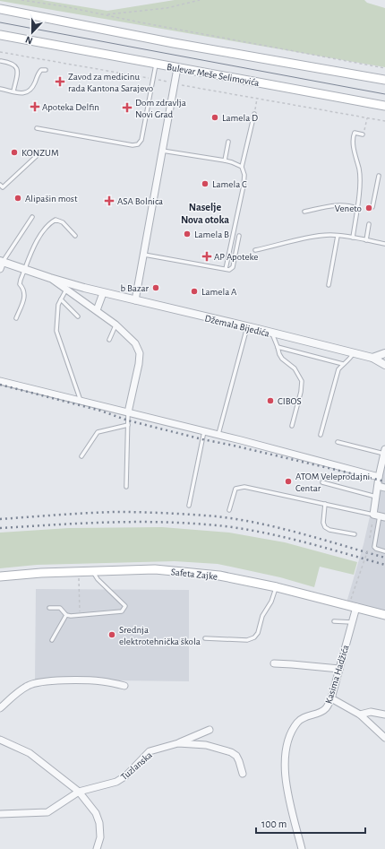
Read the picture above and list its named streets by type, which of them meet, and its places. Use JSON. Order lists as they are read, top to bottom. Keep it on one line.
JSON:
{"streets":{"main road":["Bulevar Meše Selimovića","Safeta Zajke"],"street":["Džemala Bijedića","Kasima Hadžića","Tuzlanska"]},"crossings":[["Safeta Zajke","Kasima Hadžića"]],"districts":["Naselje Nova otoka"],"places":{"health":["Zavod za medicinu rada Kantona Sarajevo","Apoteka Delfin","Dom zdravlja Novi Grad","ASA Bolnica","AP Apoteke"],"other":["Lamela D","KONZUM","Lamela C","Alipašin most","Veneto","Lamela B","b Bazar","Lamela A","CIBOS","ATOM Veleprodajni Centar","Srednja elektrotehnička škola"]},"scale_bar":"100 m","north":"bottom"}
